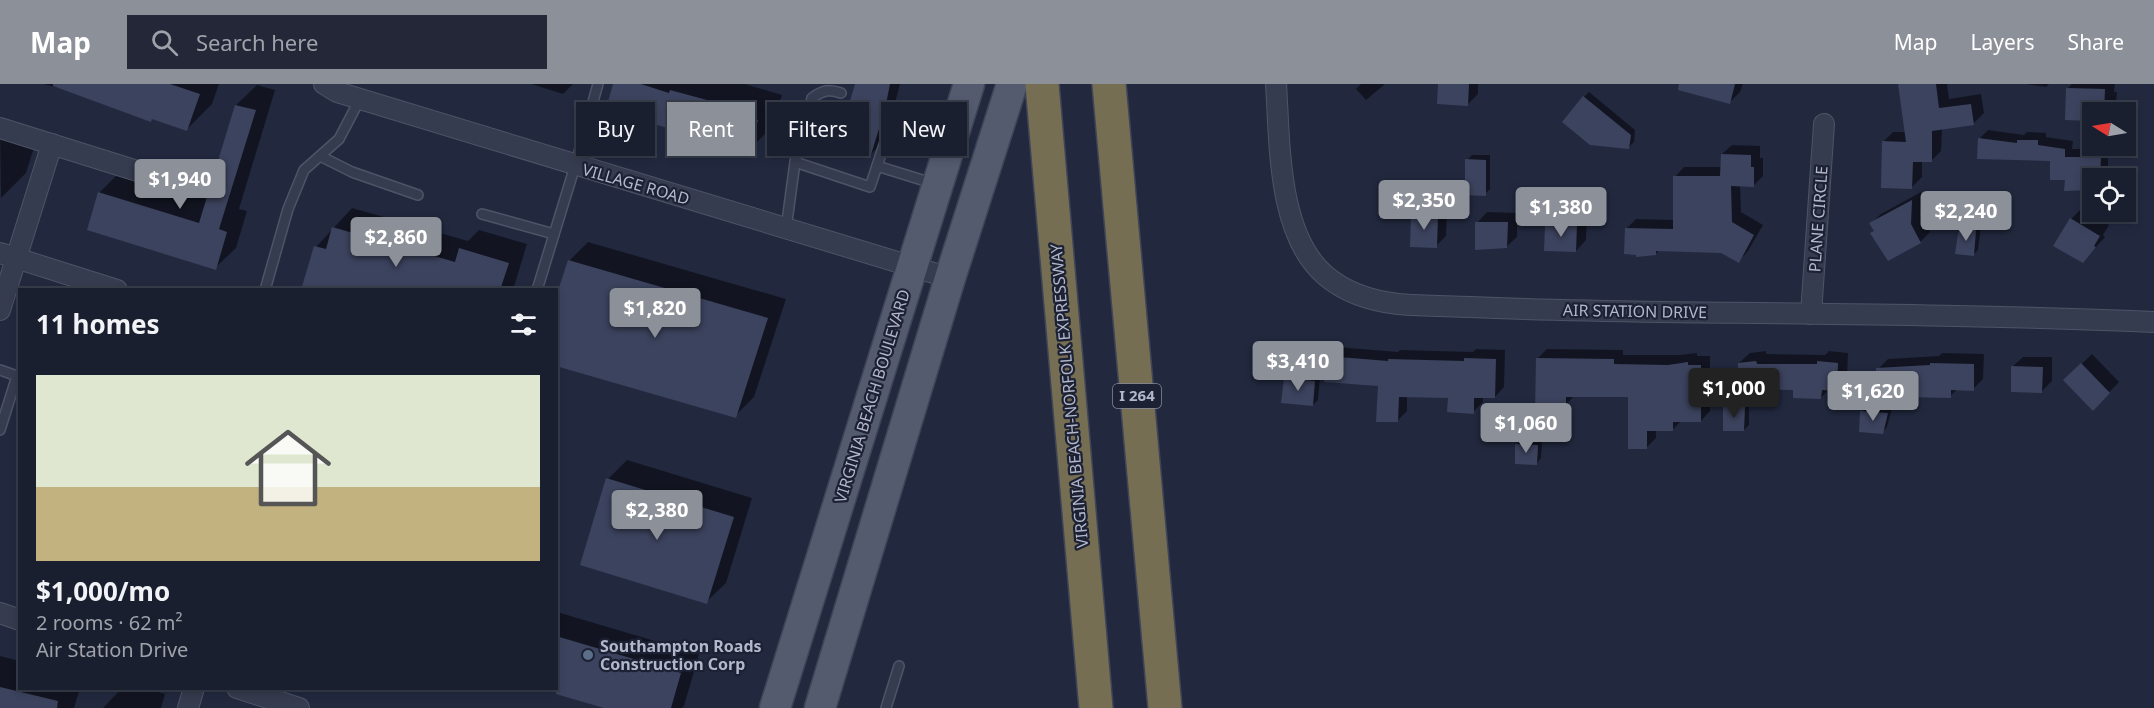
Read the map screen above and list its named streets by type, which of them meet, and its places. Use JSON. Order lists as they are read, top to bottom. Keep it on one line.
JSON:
{"streets":{"highway":["VIRGINIA BEACH-NORFOLK EXPRESSWAY","I 264"],"main road":["VIRGINIA BEACH BOULEVARD"],"street":["VILLAGE ROAD","PLANE CIRCLE","AIR STATION DRIVE"]},"crossings":[["VILLAGE ROAD","VIRGINIA BEACH BOULEVARD"],["PLANE CIRCLE","AIR STATION DRIVE"]],"places":["Southampton Roads Construction Corp"],"north":"left","page":{"header":"Map","search":"Search here","nav":["Map","Layers","Share"],"chip":["Buy","Rent","Filters","New"],"price":["$1,940","$2,350","$1,380","$2,240","$2,860","$1,820","$3,410","$1,000","$1,620","$1,060","$2,380"],"heading":"11 homes","list":[{"name":"$1,000/mo","note":"2 rooms · 62 m² · Air Station Drive"}]}}
